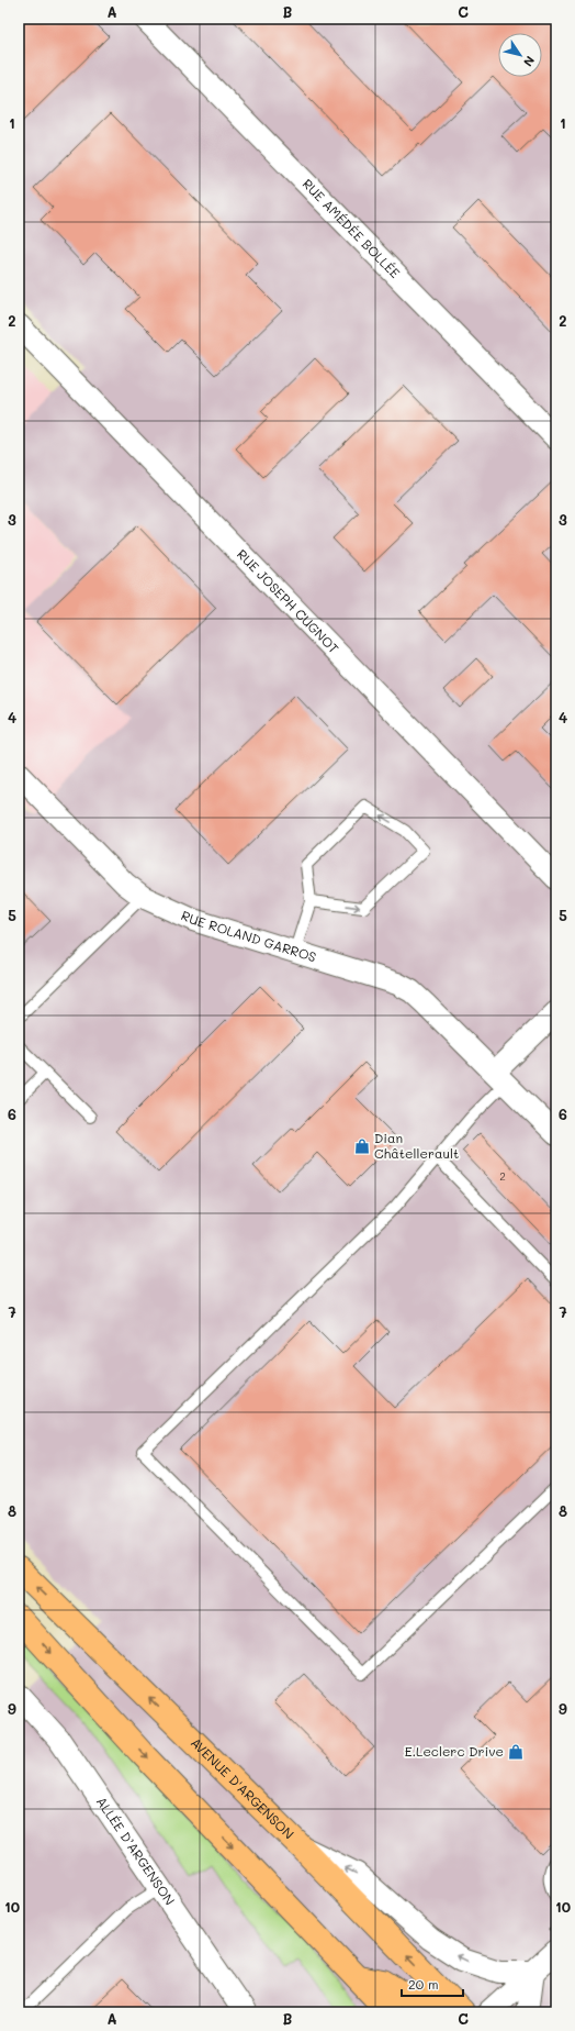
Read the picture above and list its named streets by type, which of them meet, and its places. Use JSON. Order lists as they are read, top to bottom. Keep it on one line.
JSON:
{"streets":{"main road":["AVENUE D'ARGENSON"],"street":["RUE AMÉDÉE BOLLÉE","RUE JOSEPH CUGNOT","RUE ROLAND GARROS","ALLÉE D’ARGENSON"]},"places":{"shop":["Dian Châtellerault","E.Leclerc Drive"]},"house_numbers":["2"],"scale_bar":"20 m","north":"bottom right","grid":{"columns":["A","B","C"],"rows":["1","2","3","4","5","6","7","8","9","10"]}}
